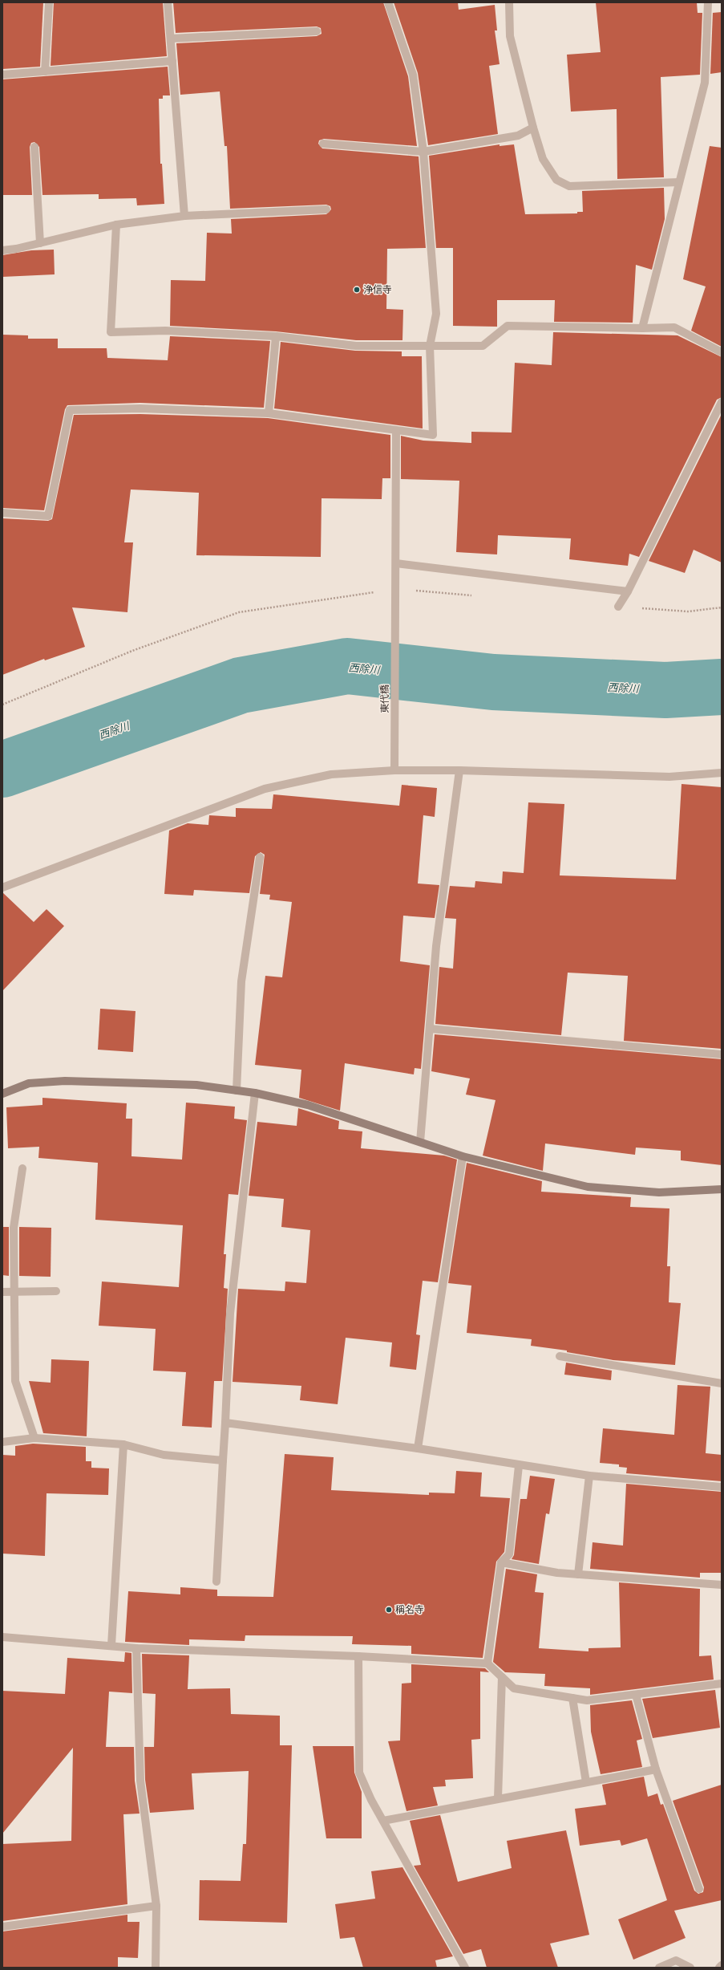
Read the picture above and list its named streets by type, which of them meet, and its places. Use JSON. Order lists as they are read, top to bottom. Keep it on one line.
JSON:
{"streets":{"street":["東代橋"]},"water":["西除川"],"places":["浄信寺","稱名寺"]}
